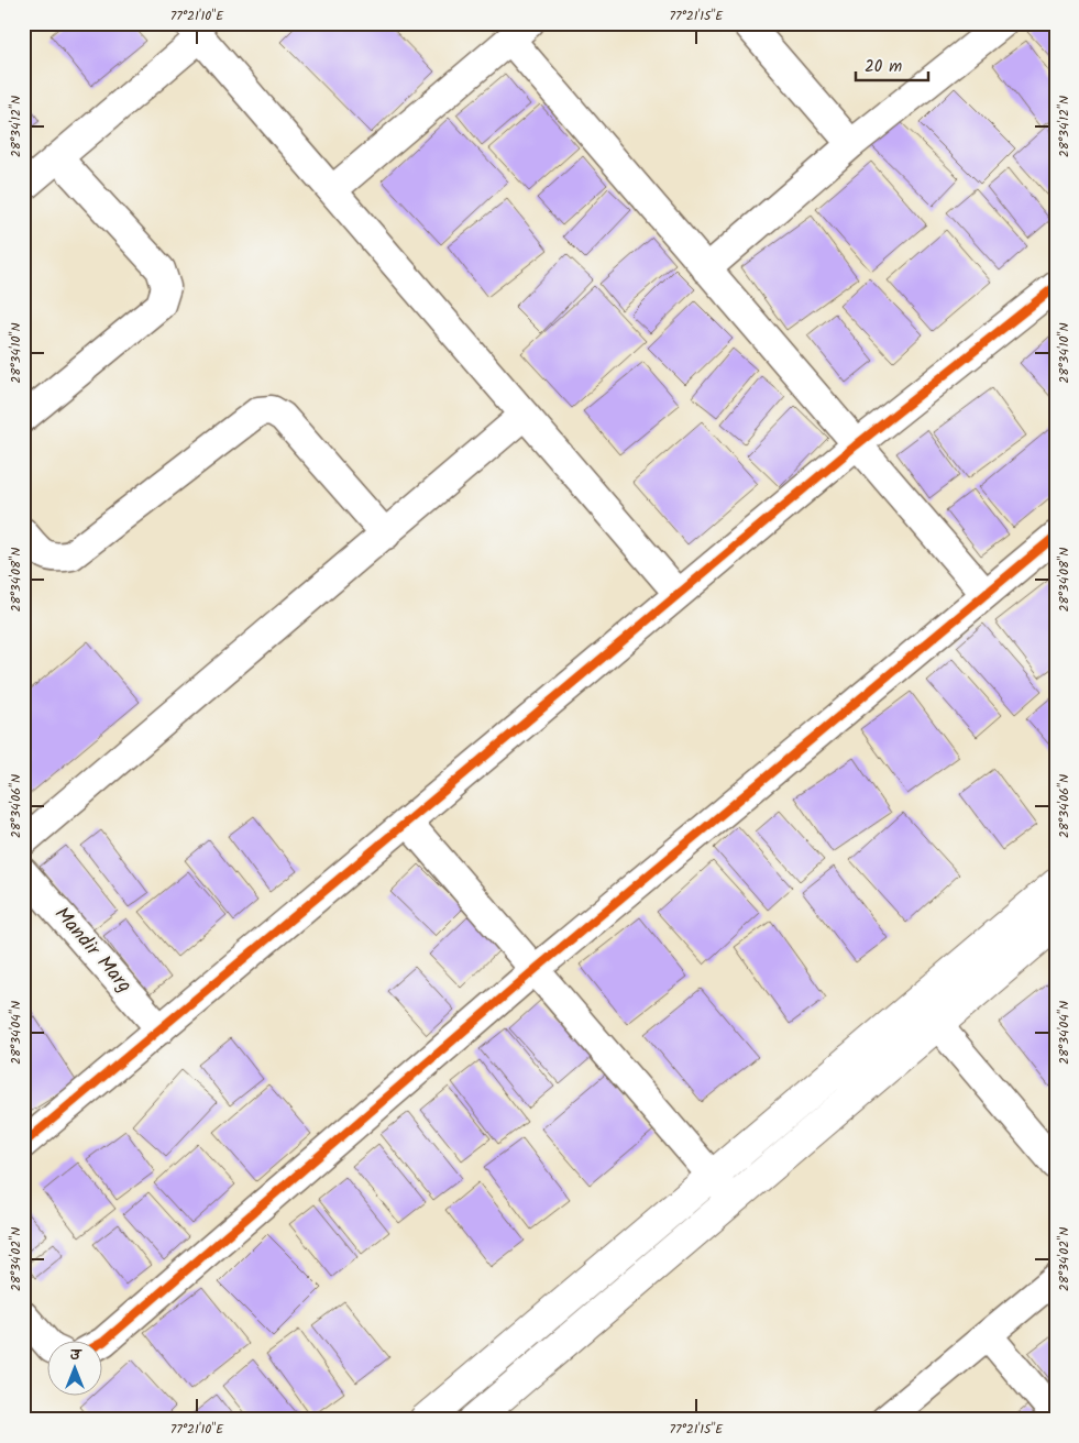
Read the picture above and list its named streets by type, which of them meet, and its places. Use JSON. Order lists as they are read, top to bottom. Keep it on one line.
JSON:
{"streets":{"street":["Mandir Marg"]},"scale_bar":"20 m","north":"top","coordinates":["77°21'10\"E","77°21'15\"E","28°34'12\"N","28°34'10\"N","28°34'08\"N","28°34'06\"N","28°34'04\"N","28°34'02\"N"]}
